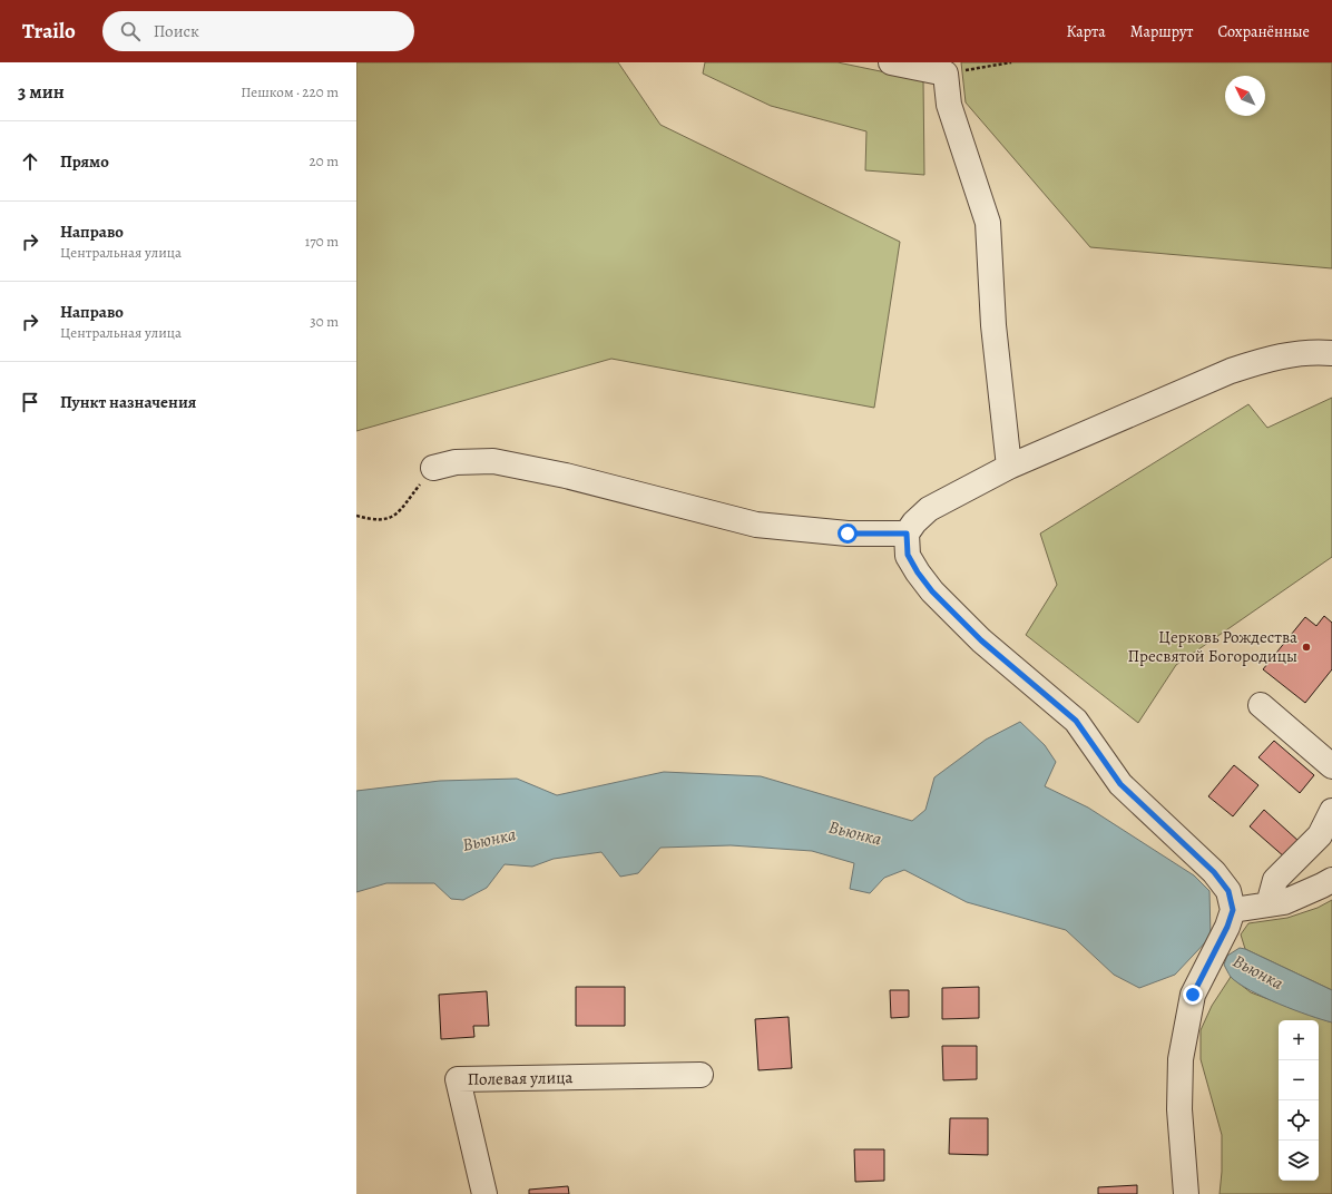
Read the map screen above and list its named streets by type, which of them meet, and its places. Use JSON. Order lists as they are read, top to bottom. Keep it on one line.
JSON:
{"streets":{"street":["Полевая улица"]},"water":["Вьюнка"],"places":["Церковь Рождества Пресвятой Богородицы"],"north":"top left","page":{"header":"Trailo","search":"Поиск","nav":["Карта","Маршрут","Сохранённые"],"heading":["3 мин","Пешком · 220 m"],"list":[["Прямо","20 m"],["Направо","Центральная улица","170 m"],["Направо","Центральная улица","30 m"],"Пункт назначения"],"map_buttons":["+","−"]}}
